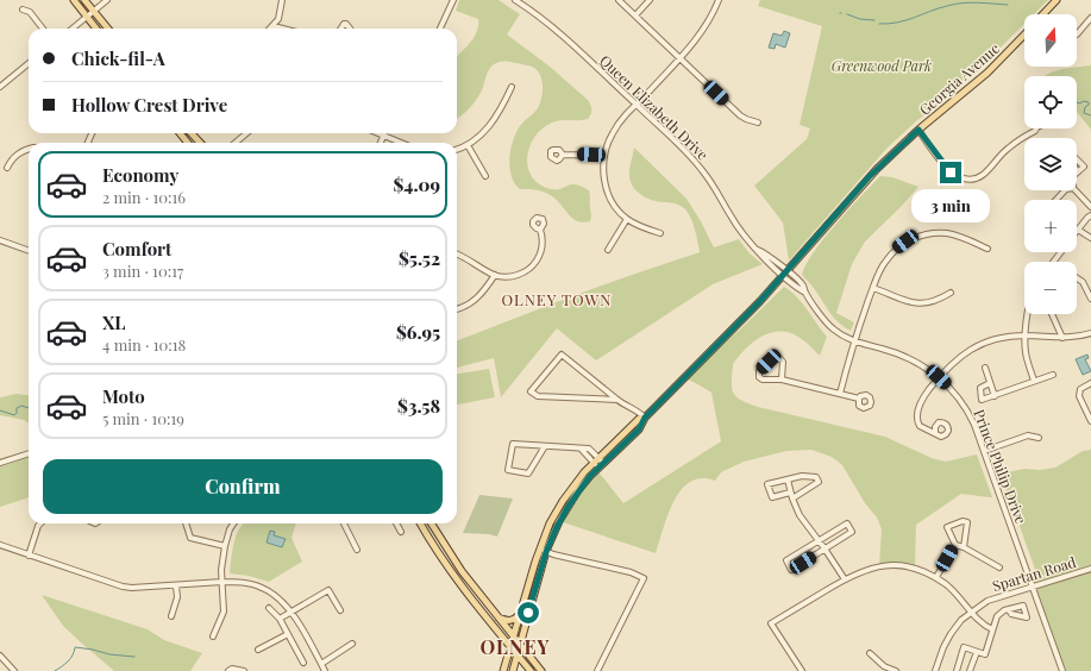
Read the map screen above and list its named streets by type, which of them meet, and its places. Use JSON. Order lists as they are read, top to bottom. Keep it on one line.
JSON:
{"streets":{"main road":["Georgia Avenue"],"street":["Queen Elizabeth Drive","Prince Philip Drive","Spartan Road"]},"crossings":[["Georgia Avenue","Queen Elizabeth Drive"],["Georgia Avenue","Prince Philip Drive"],["Queen Elizabeth Drive","Prince Philip Drive"],["Prince Philip Drive","Spartan Road"]],"districts":["OLNEY TOWN","OLNEY"],"parks":["Greenwood Park"],"north":"top","page":{"map_buttons":["+","−"],"banner":["Chick-fil-A","Hollow Crest Drive"],"list":[{"name":"Economy","note":"2 min · 10:16","value":"$4.09"},{"name":"Comfort","note":"3 min · 10:17","value":"$5.52"},{"name":"XL","note":"4 min · 10:18","value":"$6.95"},{"name":"Moto","note":"5 min · 10:19","value":"$3.58"}],"bubble":"3 min","buttons":"Confirm"}}
